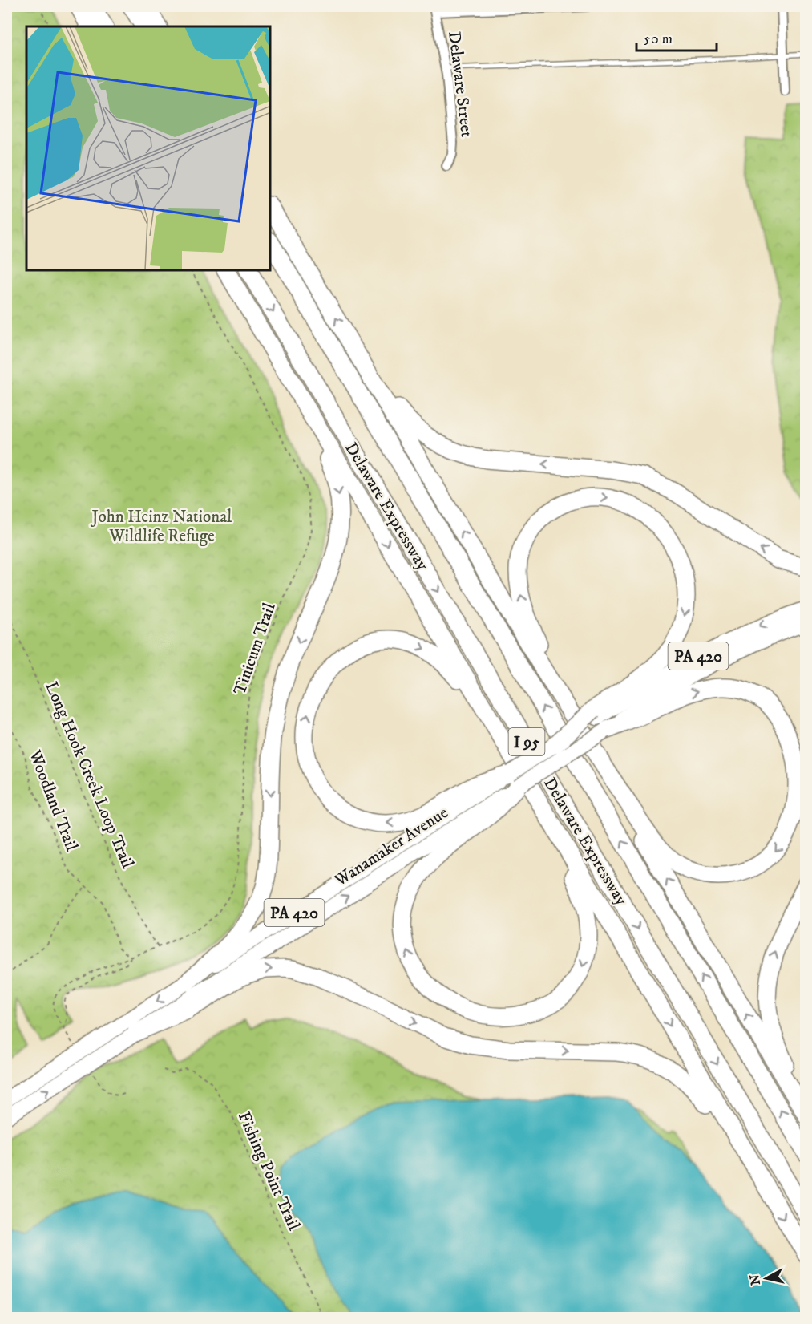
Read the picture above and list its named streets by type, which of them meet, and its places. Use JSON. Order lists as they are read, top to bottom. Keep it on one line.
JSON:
{"streets":{"highway":["Delaware Expressway","I 95"],"main road":["PA 420","Wanamaker Avenue"],"street":["Delaware Street"],"path":["Tinicum Trail","Long Hook Creek Loop Trail","Woodland Trail","Fishing Point Trail"]},"crossings":[["Tinicum Trail","Long Hook Creek Loop Trail"],["Tinicum Trail","Woodland Trail"]],"parks":["John Heinz National Wildlife Refuge"],"scale_bar":"50 m","north":"left"}
